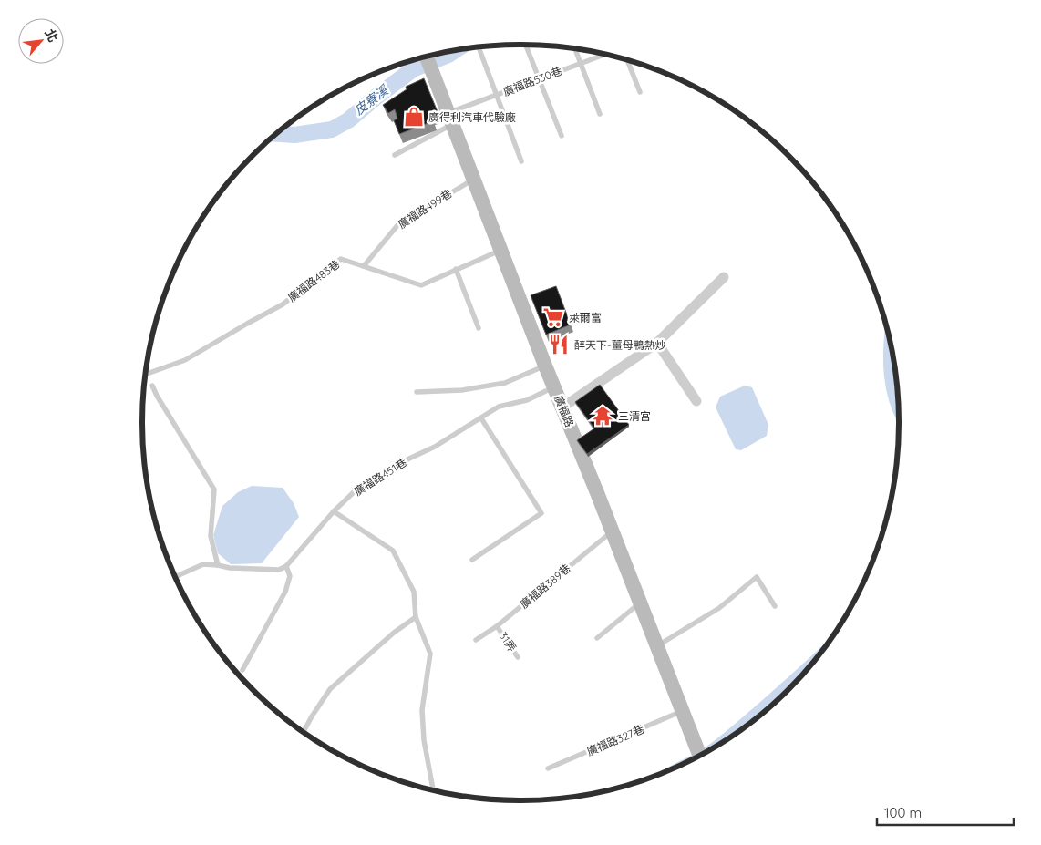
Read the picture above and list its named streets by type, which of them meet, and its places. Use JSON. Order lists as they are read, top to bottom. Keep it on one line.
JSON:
{"streets":{"street":["廣福路"],"lane":["廣福路530巷","廣福路499巷","廣福路483巷","廣福路451巷","廣福路389巷","31弄","廣福路327巷"]},"crossings":[["廣福路530巷","廣福路"],["廣福路499巷","廣福路483巷"],["廣福路499巷","廣福路"],["廣福路483巷","廣福路"],["廣福路","廣福路451巷"],["廣福路","廣福路389巷"],["廣福路","廣福路327巷"],["廣福路389巷","31弄"]],"water":["皮寮溪"],"places":{"shop":["廣得利汽車代驗廠"],"supermarket":["萊爾富"],"restaurant":["醉天下-薑母鴨熱炒"],"temple":["三清宮"]},"scale_bar":"100 m","north":"top right"}
